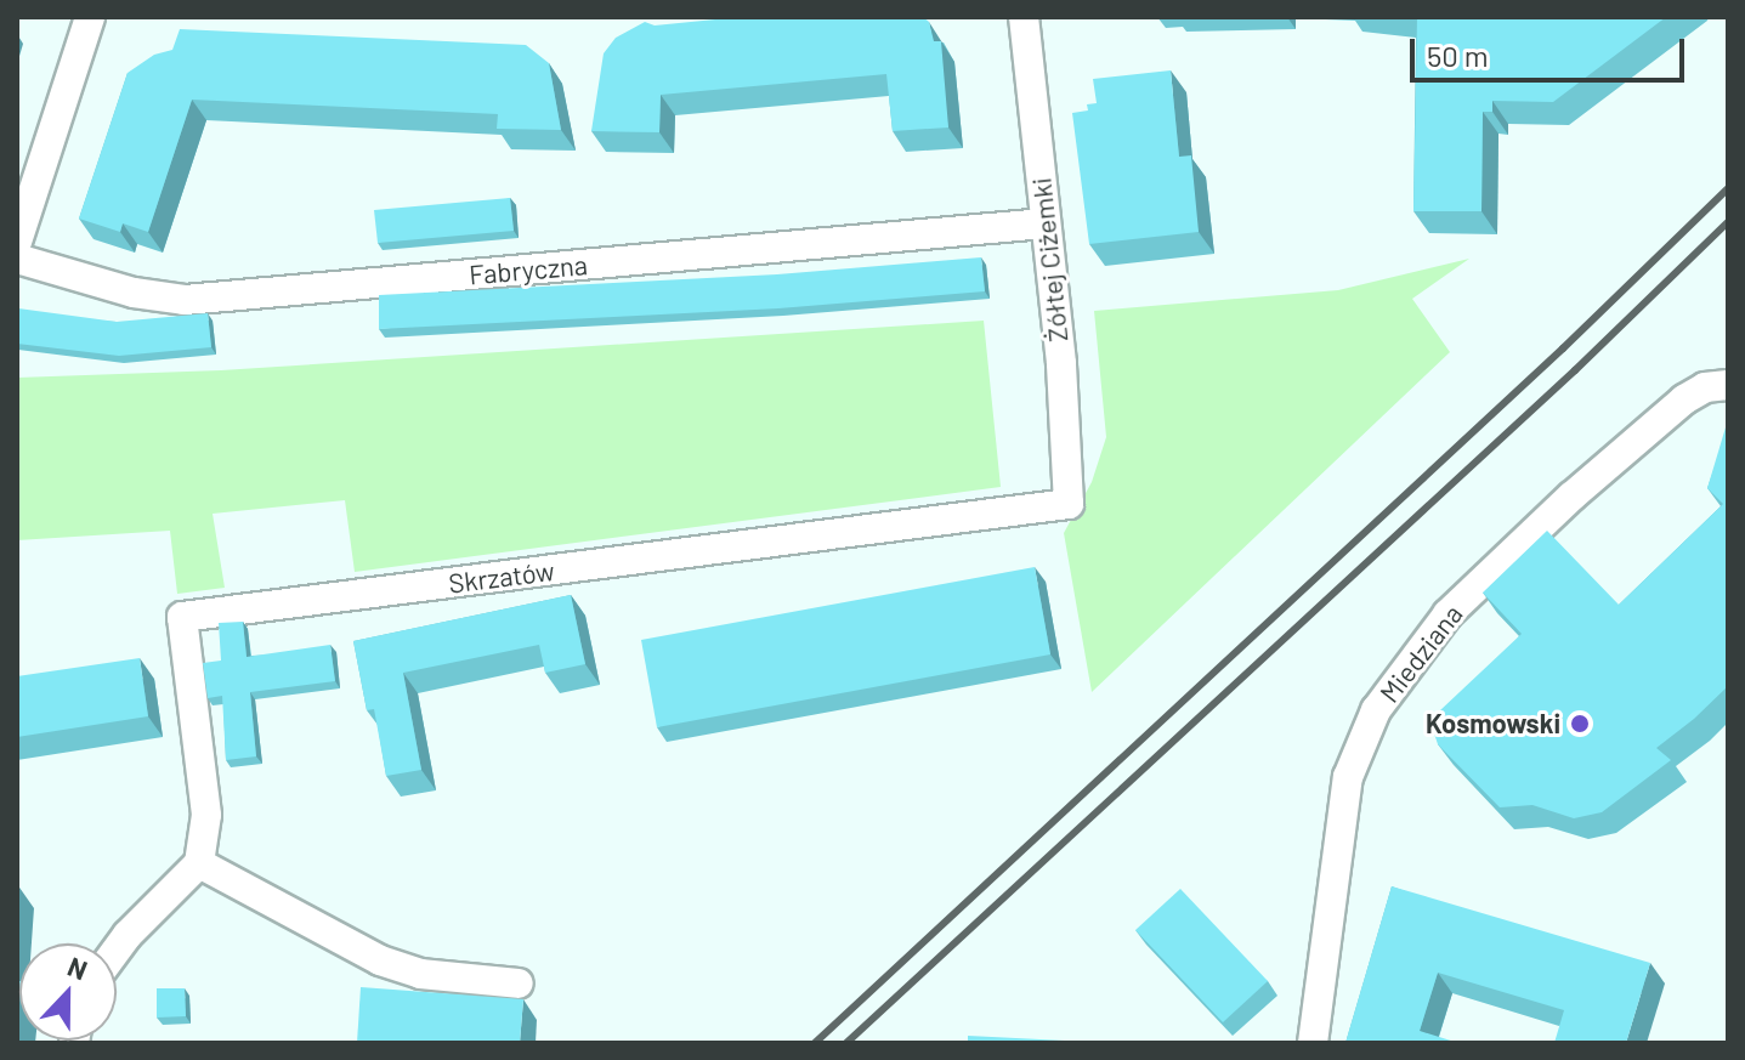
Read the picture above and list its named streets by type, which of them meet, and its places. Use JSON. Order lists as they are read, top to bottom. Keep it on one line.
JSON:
{"streets":{"street":["Żółtej Ciżemki","Fabryczna","Skrzatów","Miedziana"]},"crossings":[["Żółtej Ciżemki","Fabryczna"],["Żółtej Ciżemki","Skrzatów"]],"places":["Kosmowski"],"scale_bar":"50 m","north":"top"}
